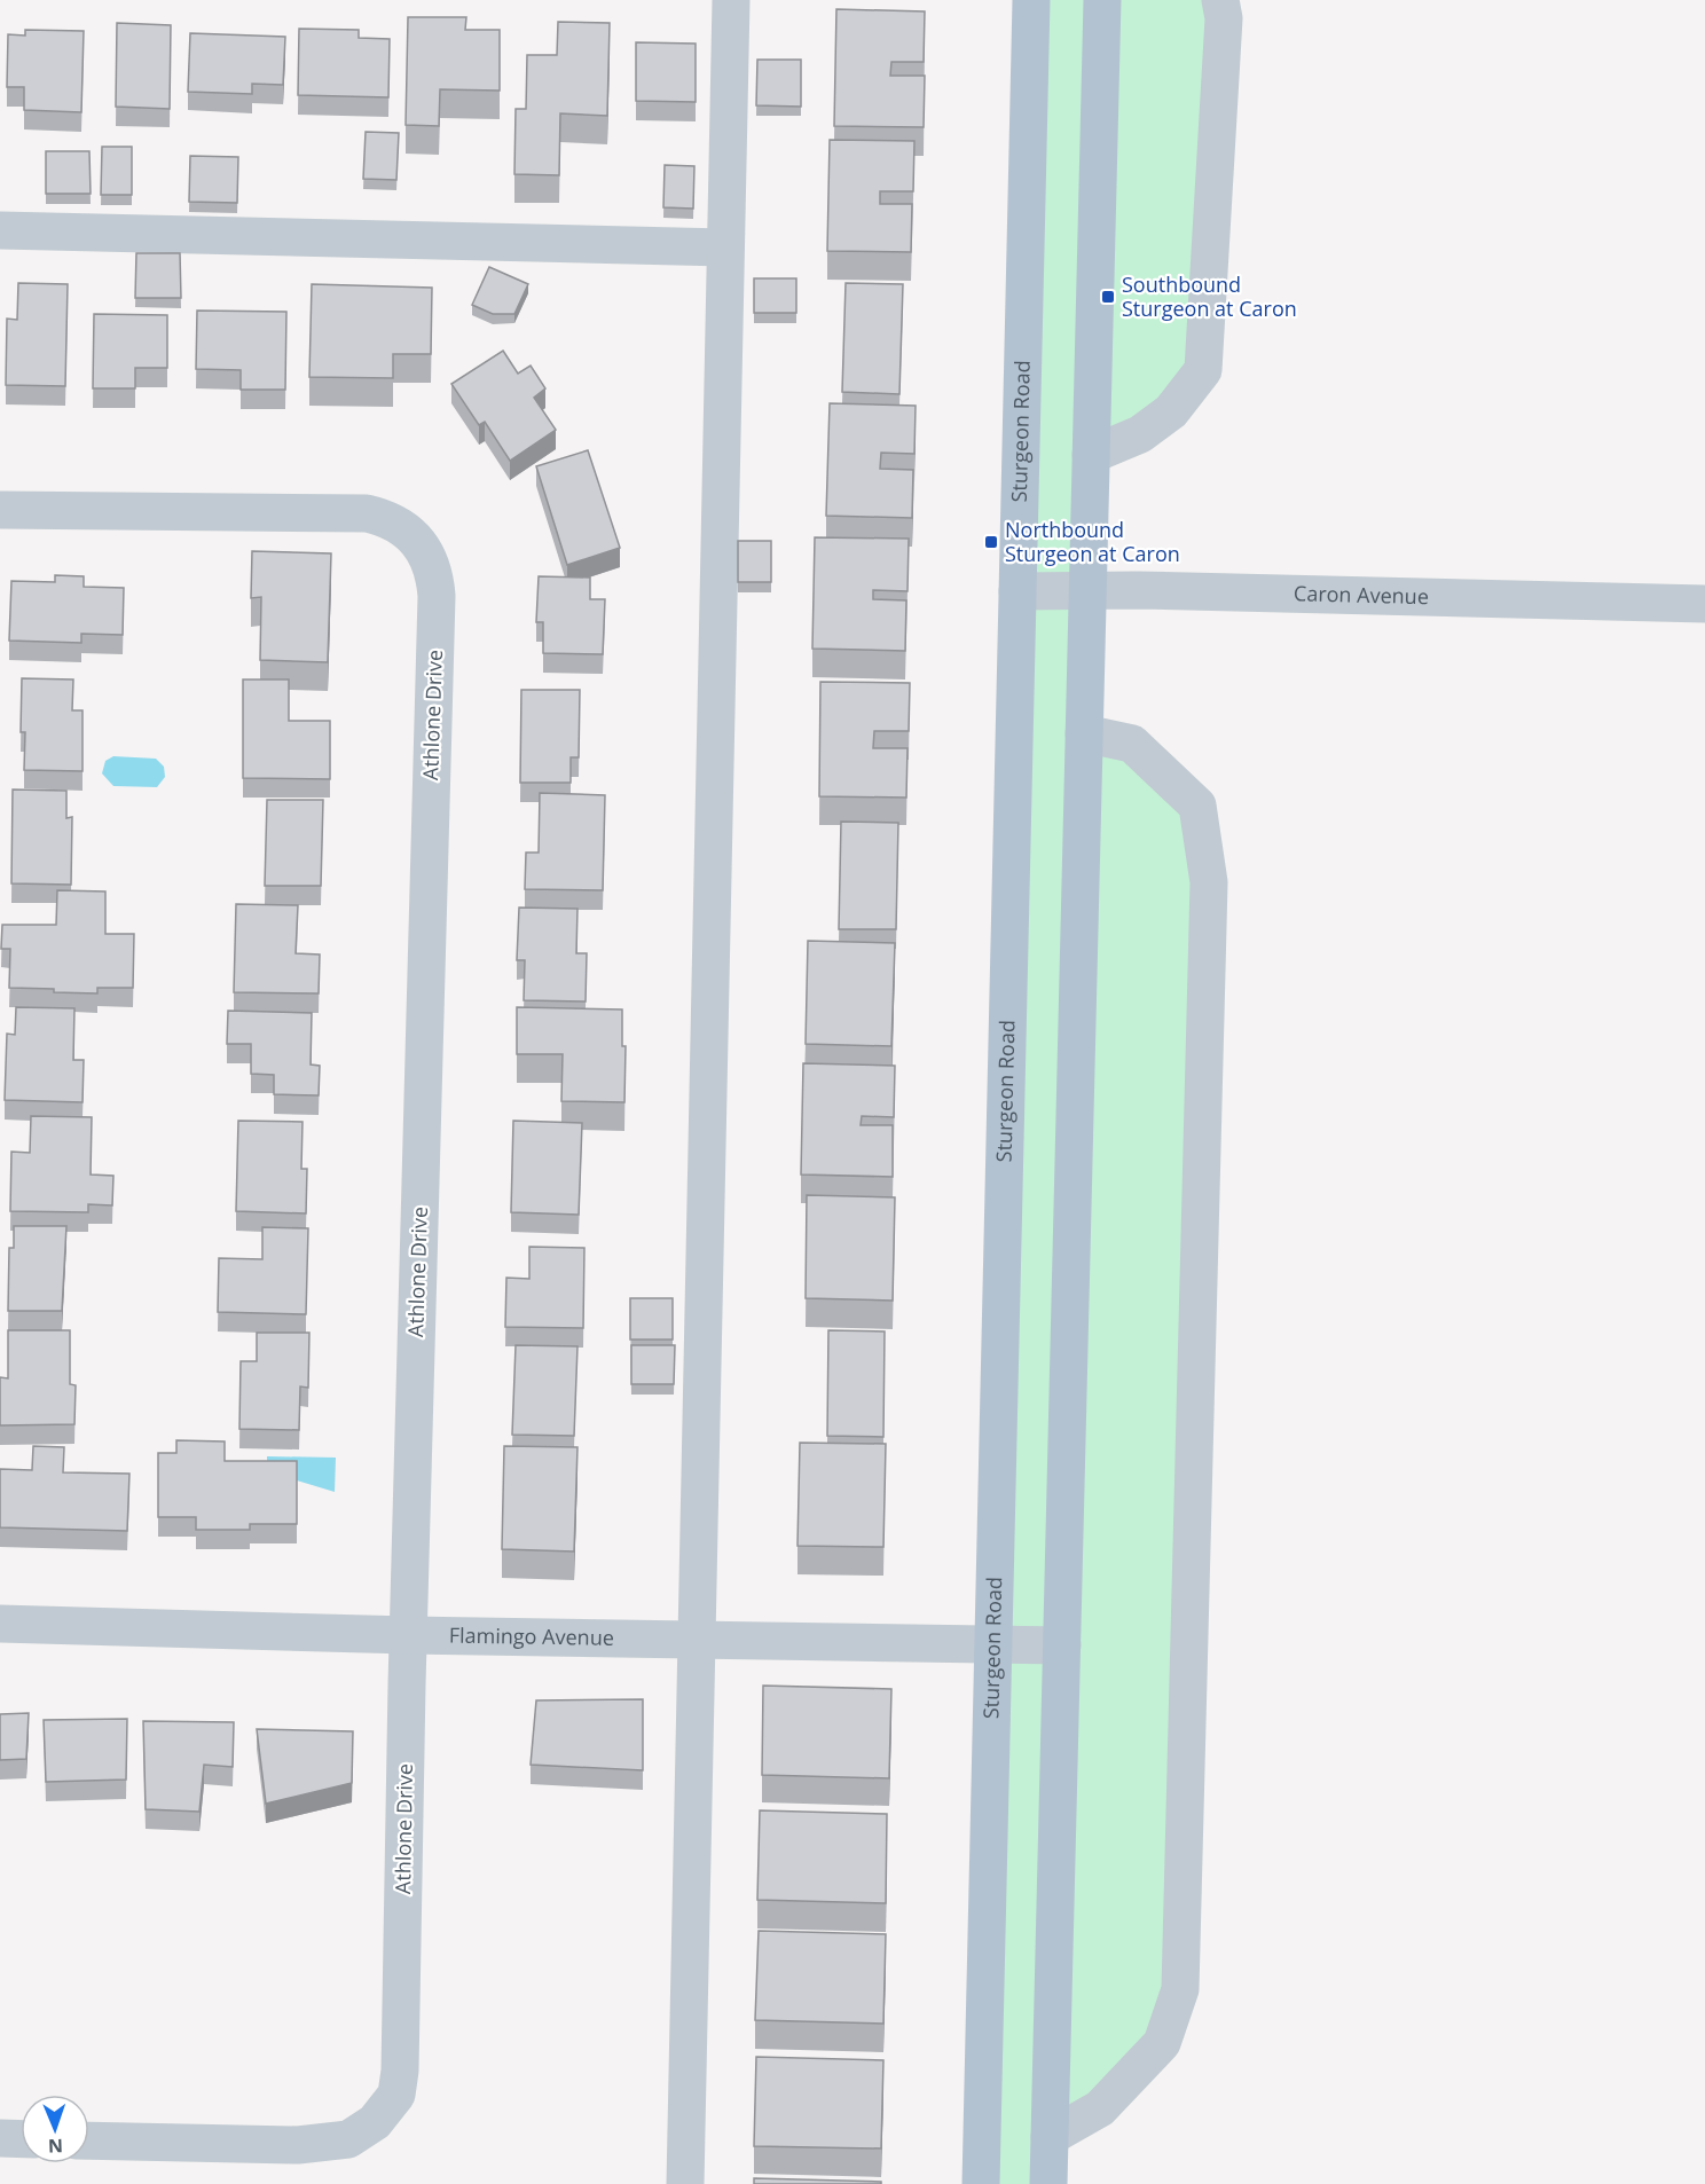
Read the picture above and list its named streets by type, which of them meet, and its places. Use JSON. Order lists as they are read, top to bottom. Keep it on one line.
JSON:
{"streets":{"main road":["Sturgeon Road"],"street":["Caron Avenue","Athlone Drive","Flamingo Avenue"]},"crossings":[["Sturgeon Road","Caron Avenue"],["Sturgeon Road","Flamingo Avenue"],["Athlone Drive","Flamingo Avenue"]],"places":{"transit":["Southbound Sturgeon at Caron","Northbound Sturgeon at Caron"]},"north":"bottom"}
